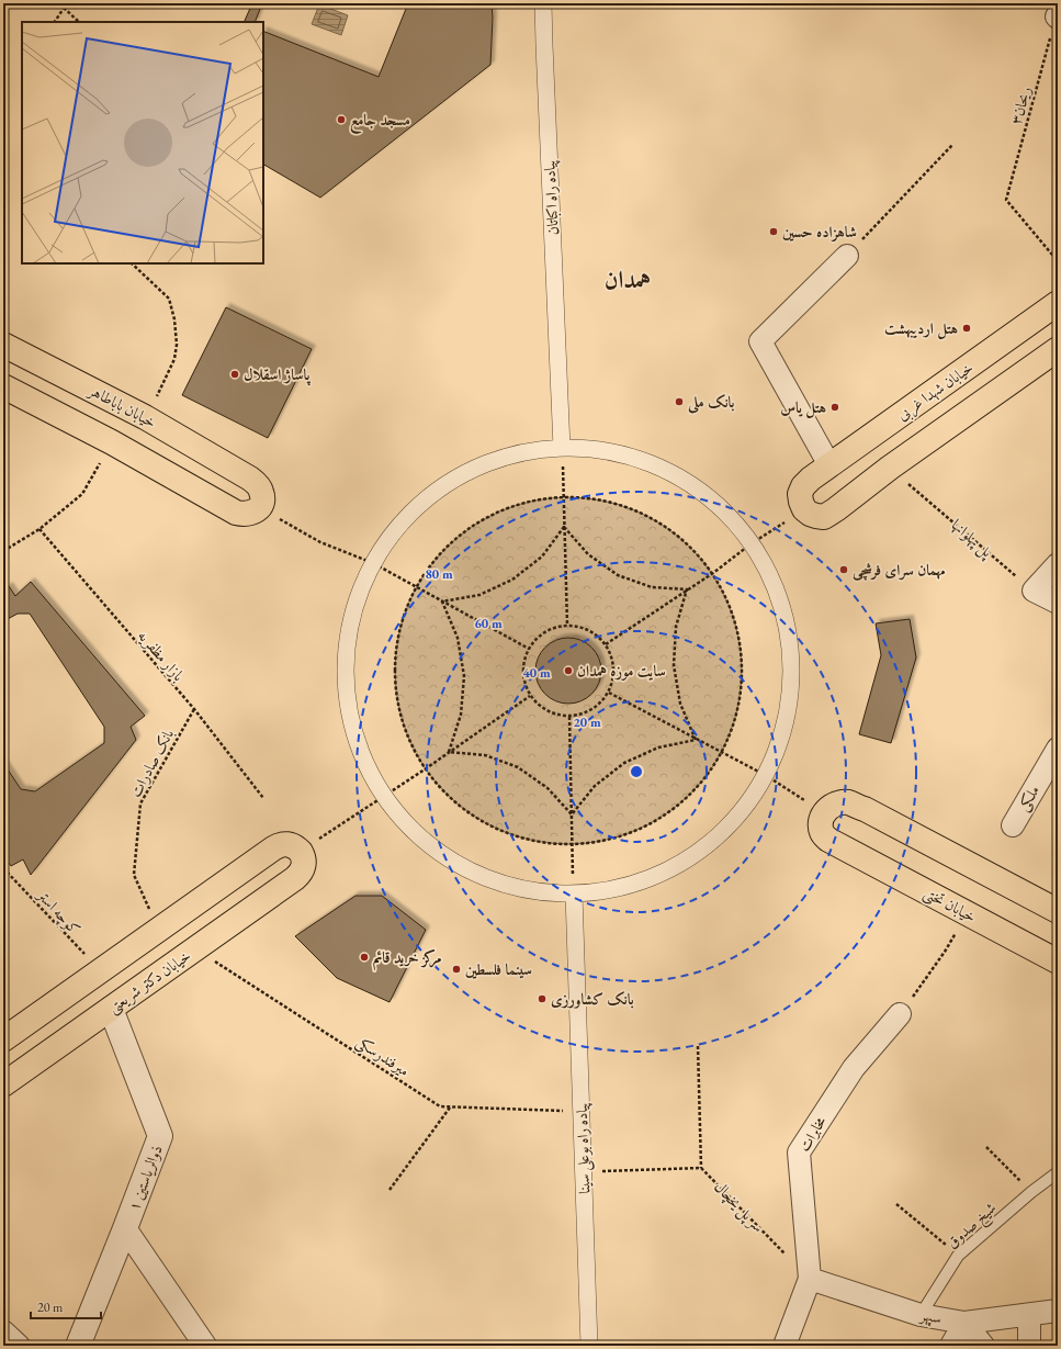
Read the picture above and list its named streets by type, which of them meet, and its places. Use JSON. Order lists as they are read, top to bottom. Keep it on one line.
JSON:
{"streets":{"main road":["خیابان شهدا غربی","خیابان باباطاهر","خیابان تختی","خیابان دکتر شریعتی"],"street":["پیاده راه اکباتان","ملکی","مخابرات","پیاده راه بوعلی سینا","ذوالریاستین ۱","سپهر"],"lane":["شیخ صدوق"],"path":["ریحان۳","پل پهلوانها","بازار مظفریه","بانک صادرات","کوچه استر","میرفندرسکی","سر پل یخچال"]},"crossings":[["بازار مظفریه","بانک صادرات"],["خیابان دکتر شریعتی","میرفندرسکی"],["خیابان دکتر شریعتی","ذوالریاستین ۱"],["میرفندرسکی","پیاده راه بوعلی سینا"],["مخابرات","سر پل یخچال"],["مخابرات","سپهر"],["سر پل یخچال","سپهر"],["شیخ صدوق","سپهر"]],"districts":["همدان"],"places":["مسجد جامع","شاهزاده حسین","هتل اردیبهشت","پاساژ اسقلال","بانک ملی","هتل یاس","مهمان سرای فرشچی","سایت موزه همدان","مرکز خرید قائم","سینما فلسطین","بانک کشاورزی"],"scale_bar":"20 m","rings":["80 m","60 m","40 m","20 m"]}
